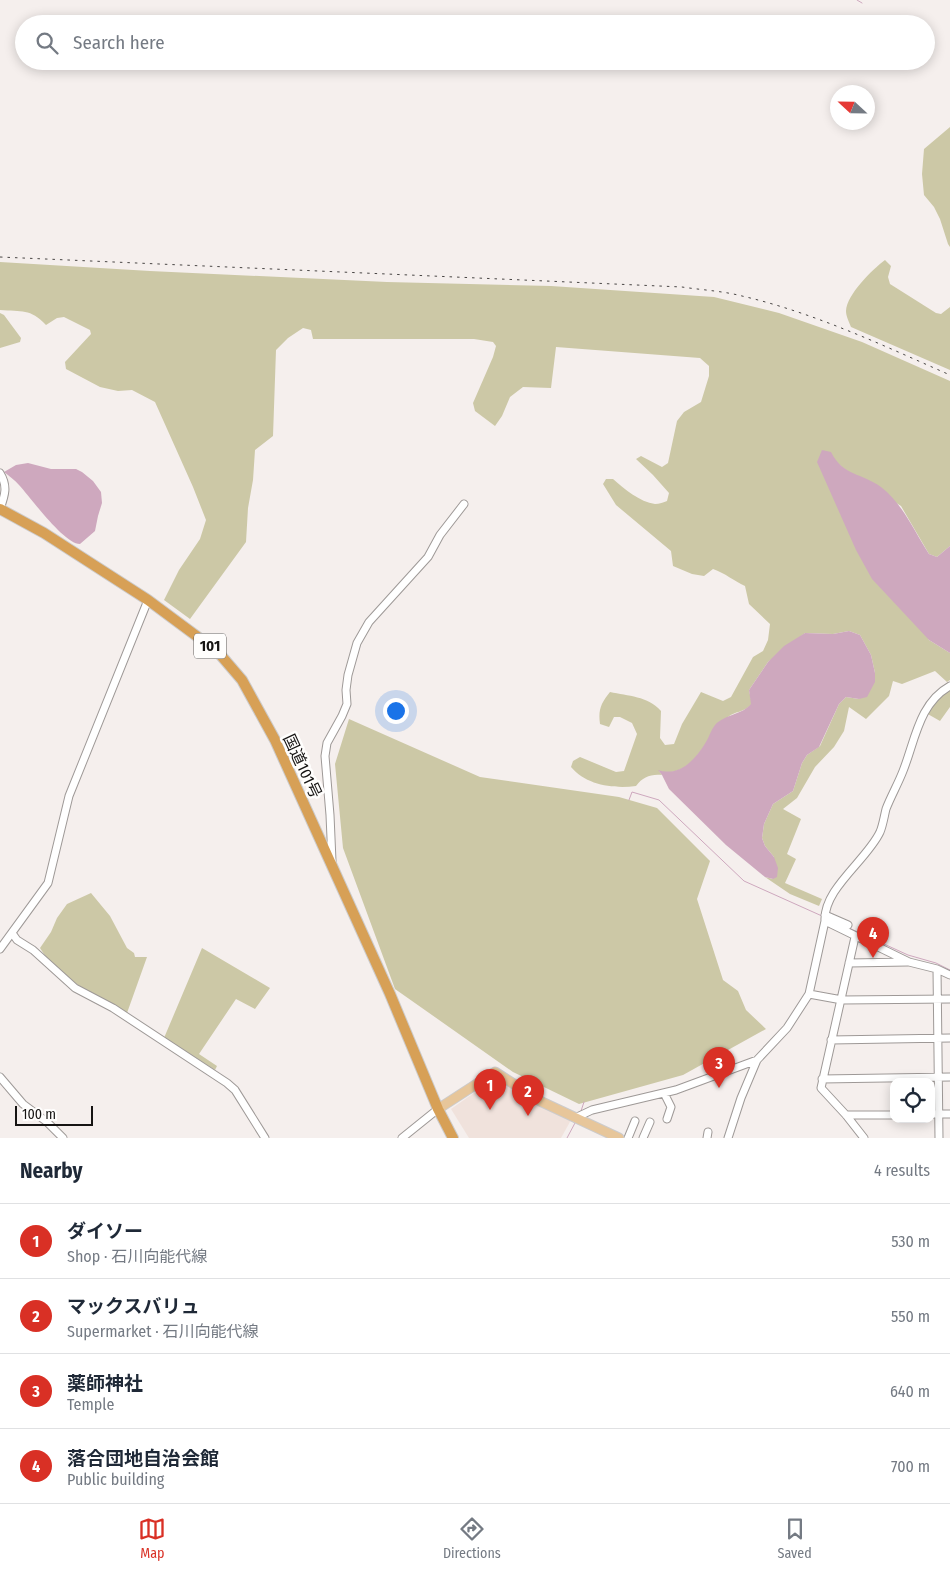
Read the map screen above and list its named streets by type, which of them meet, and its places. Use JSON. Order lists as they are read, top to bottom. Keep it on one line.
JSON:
{"streets":{"highway":["101","国道101号"]},"scale_bar":"100 m","north":"left","page":{"search":"Search here","pins":["4","3","1","2"],"scale":"100 m","heading":["Nearby","4 results"],"list":[{"mark":"1","name":"ダイソー","note":"Shop · 石川向能代線","value":"530 m"},{"mark":"2","name":"マックスバリュ","note":"Supermarket · 石川向能代線","value":"550 m"},{"mark":"3","name":"薬師神社","note":"Temple","value":"640 m"},{"mark":"4","name":"落合団地自治会館","note":"Public building","value":"700 m"}],"nav":["Map","Directions","Saved"]}}
